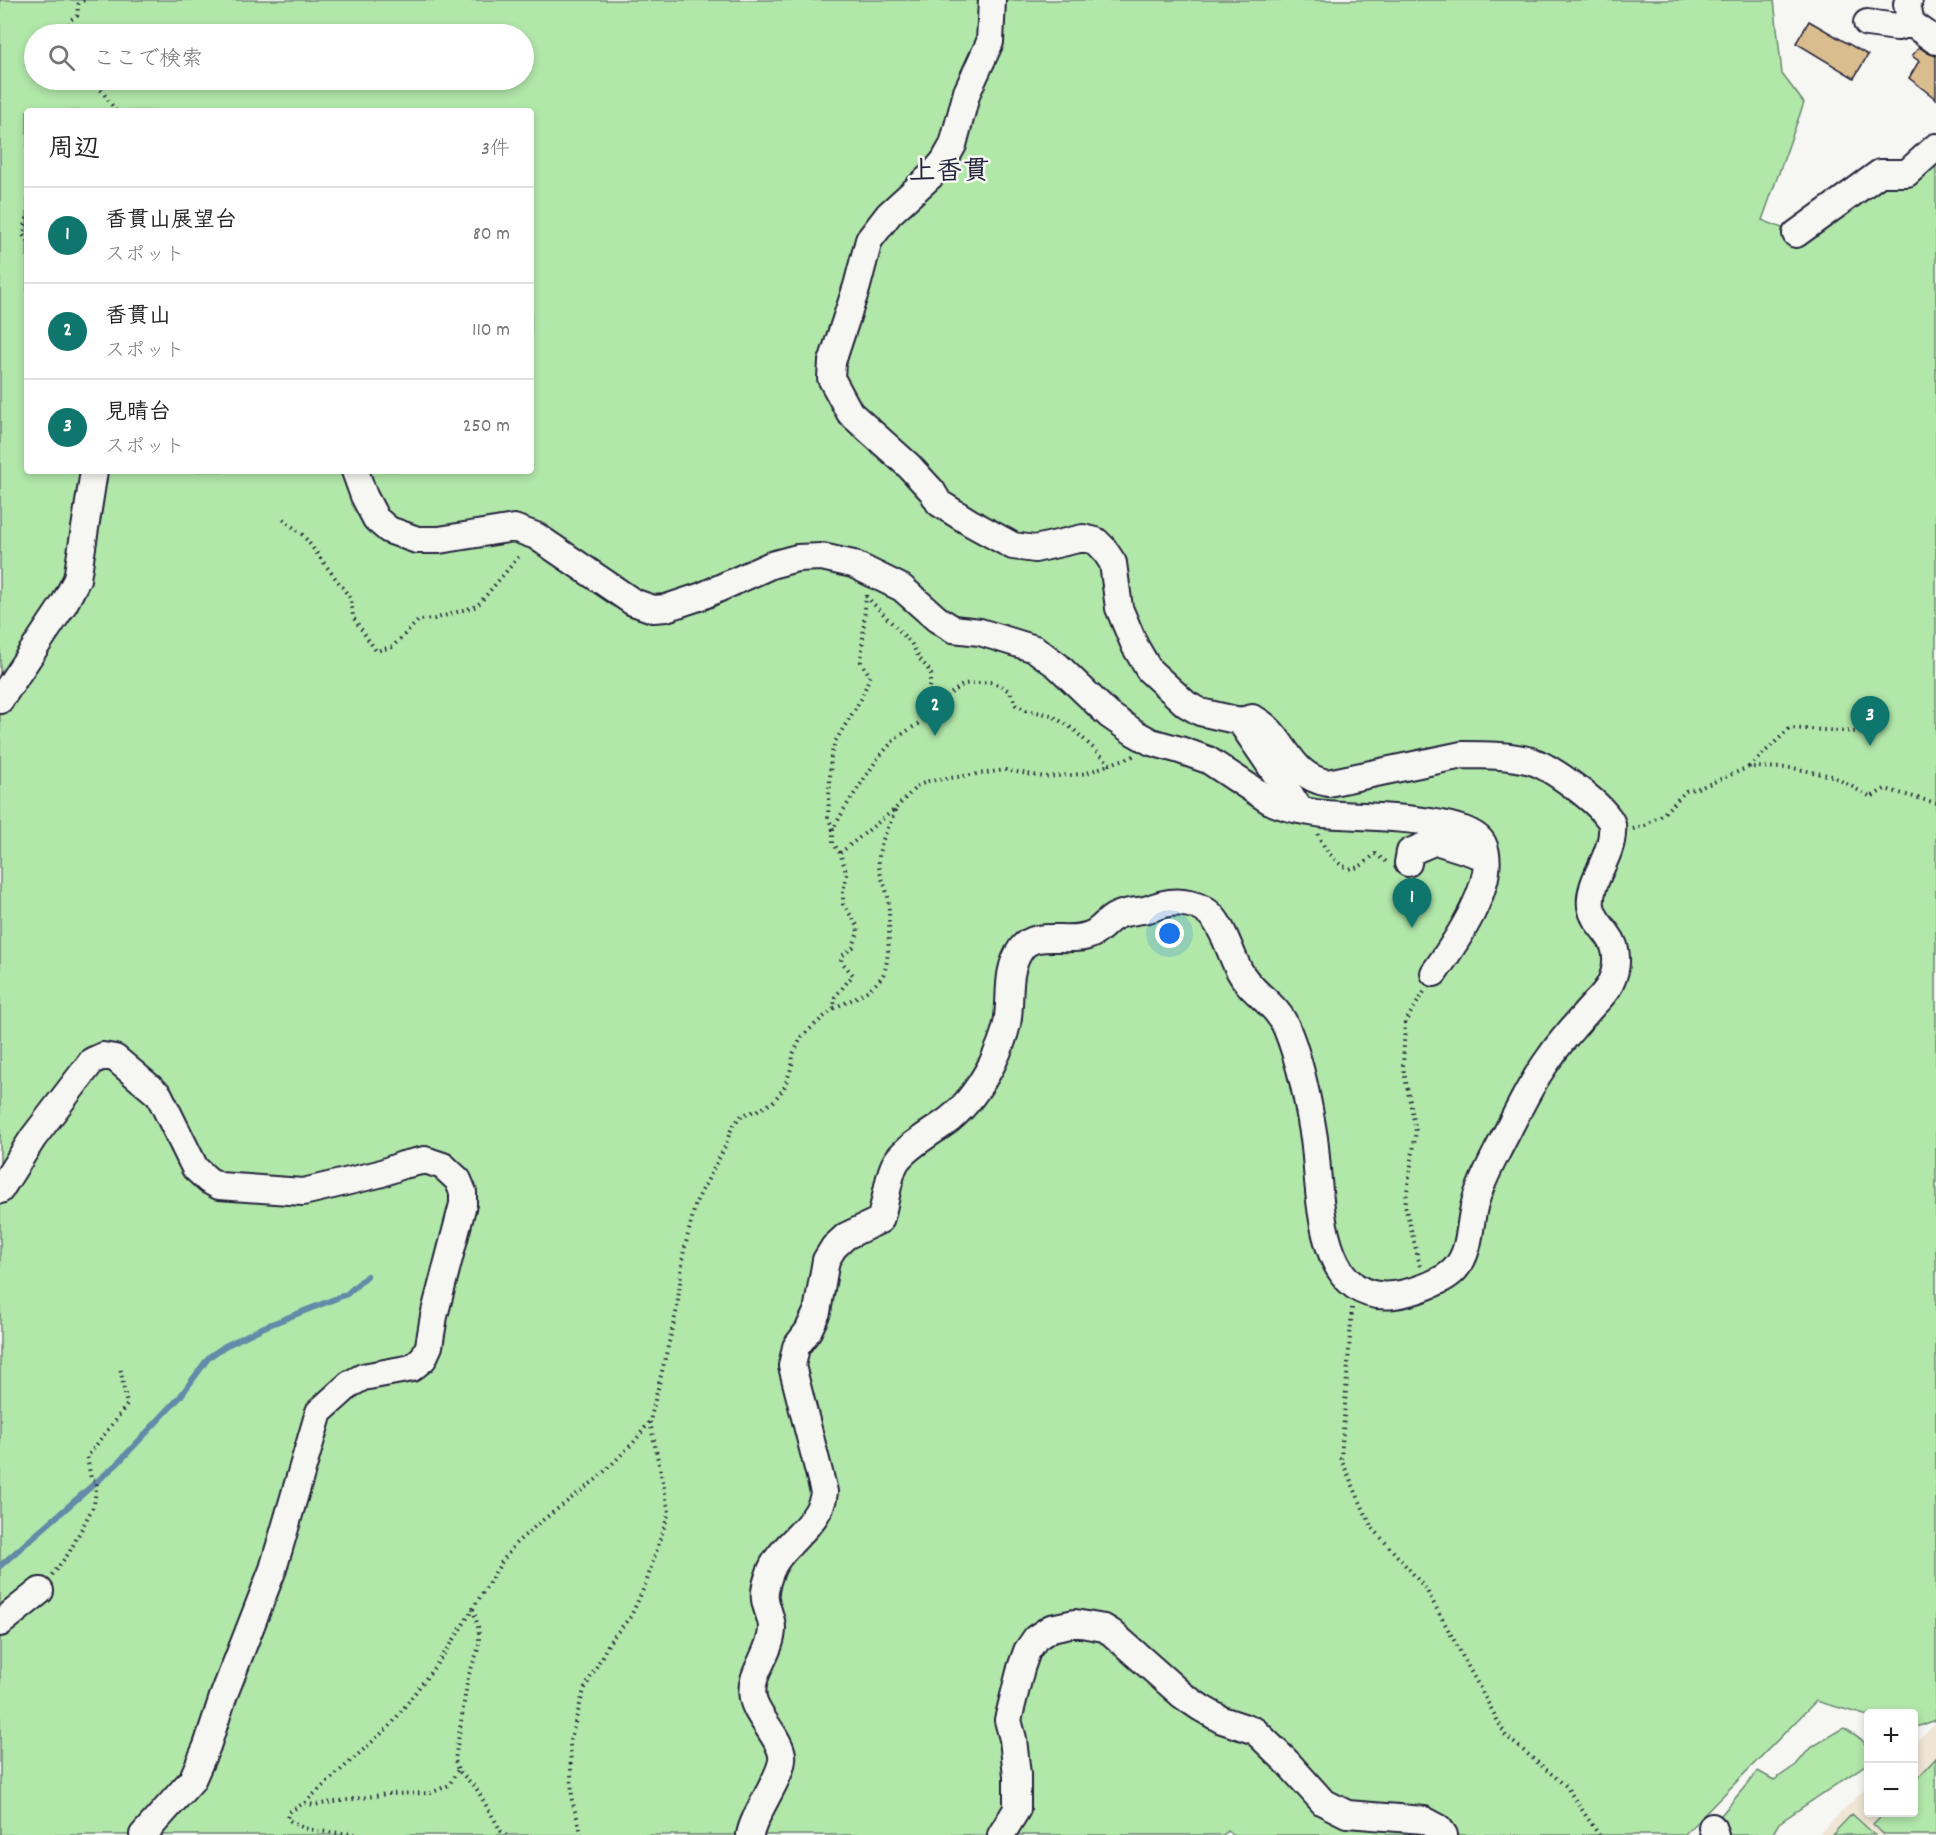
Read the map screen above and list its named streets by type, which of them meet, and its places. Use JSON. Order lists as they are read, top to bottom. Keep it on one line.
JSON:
{"districts":["上香貫"],"page":{"search":"ここで検索","heading":["周辺","3件"],"list":[{"mark":"1","name":"香貫山展望台","note":"スポット","value":"80 m"},{"mark":"2","name":"香貫山","note":"スポット","value":"110 m"},{"mark":"3","name":"見晴台","note":"スポット","value":"250 m"}],"pins":["2","3","1"],"map_buttons":["+","−"]}}
